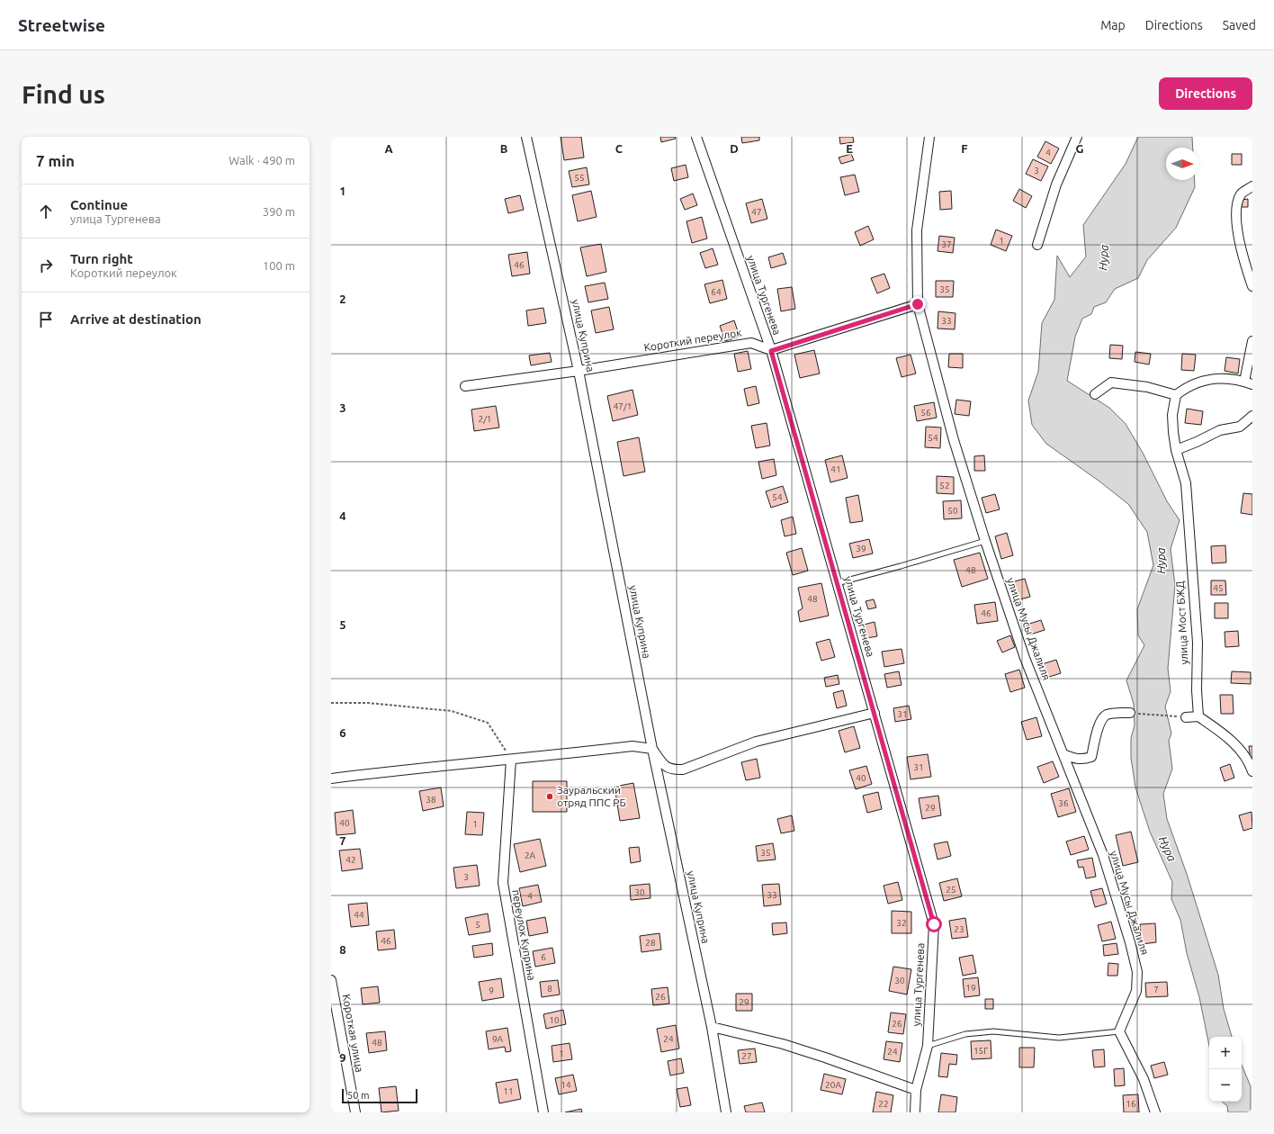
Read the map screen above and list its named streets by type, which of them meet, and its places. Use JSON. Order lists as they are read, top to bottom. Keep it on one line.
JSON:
{"streets":{"street":["улица Тургенева","улица Куприна","Короткий переулок","улица Мост БЖД","улица Мусы Джалиля","переулок Куприна","Короткая улица"]},"crossings":[["улица Тургенева","Короткий переулок"],["улица Куприна","Короткий переулок"]],"water":["Нура"],"places":["Зауральский отряд ППС РБ"],"house_numbers":["4","3","55","47","1","37","46","35","64","33","47/1","56","2/1","54","41","52","54","50","39","48","45","48","46","31","31","40","38","36","29","40","1","35","2А","42","3","25","30","33","4","44","32","5","23","46","28","6","30","19","8","7","9","26","29","10","26","9А","24","48","15Г","24","1","27","14","20А","11","22","16"],"scale_bar":"50 m","north":"right","page":{"header":"Streetwise","nav":["Map","Directions","Saved"],"buttons":"Directions","title":"Find us","heading":["7 min","Walk · 490 m"],"list":[["Continue","улица Тургенева","390 m"],["Turn right","Короткий переулок","100 m"],"Arrive at destination"],"map_buttons":["+","−"],"scale":"50 m"},"grid":{"columns":["A","B","C","D","E","F","G"],"rows":["1","2","3","4","5","6","7","8","9"]}}
